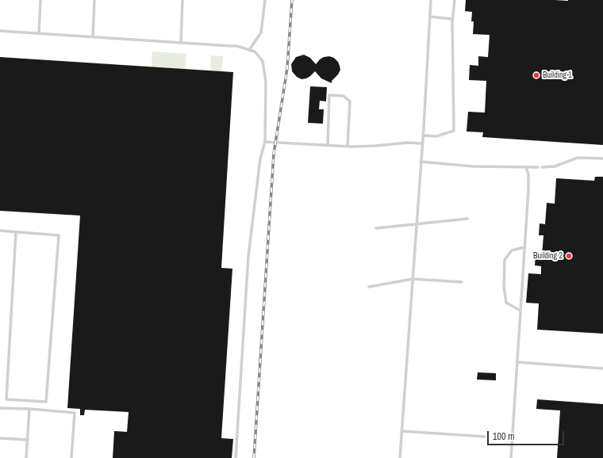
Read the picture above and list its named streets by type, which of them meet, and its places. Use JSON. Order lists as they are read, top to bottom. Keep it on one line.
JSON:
{"places":["Building 1","Building 2"],"scale_bar":"100 m"}
